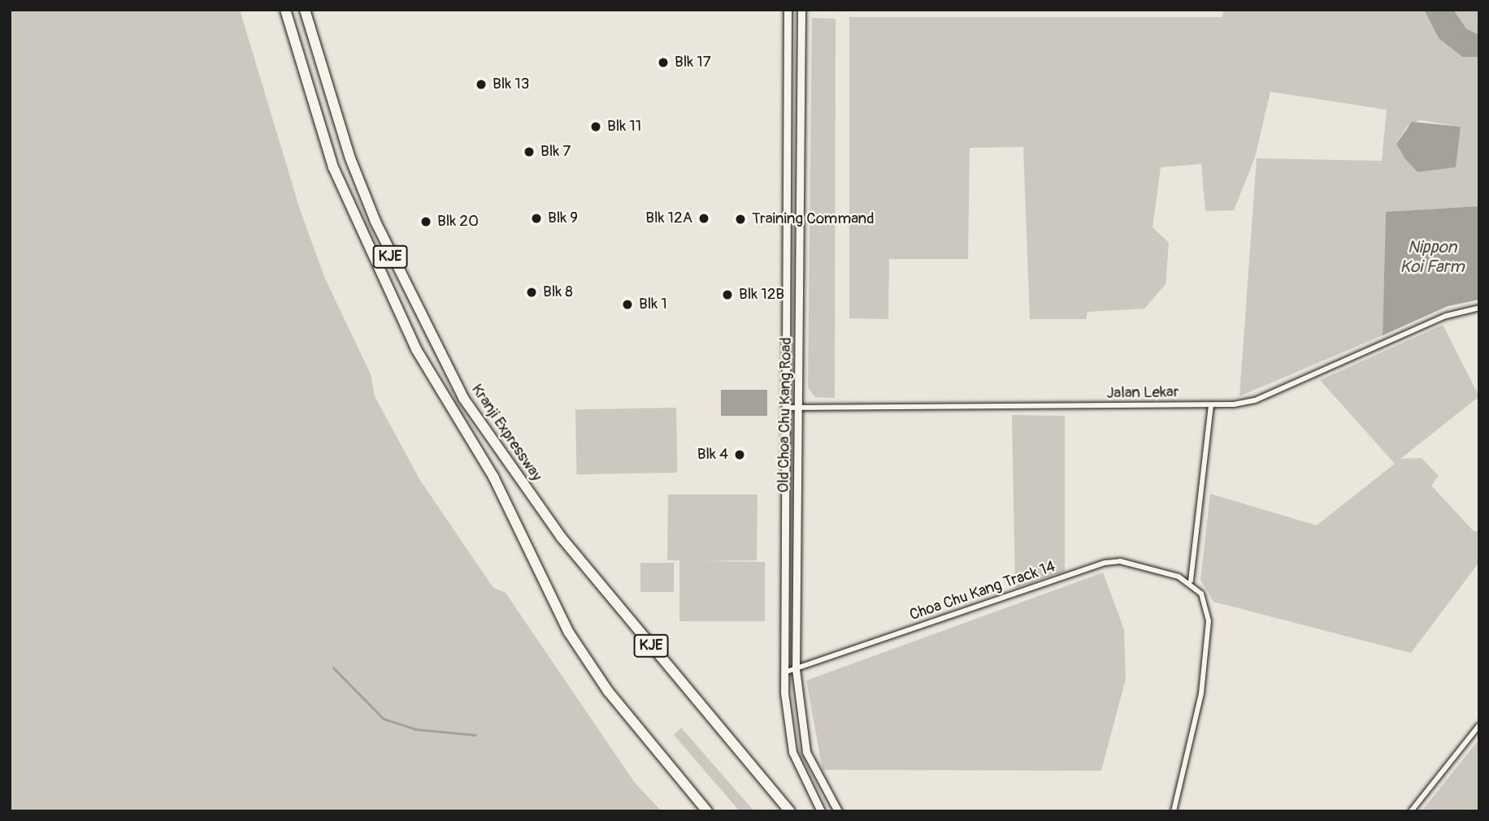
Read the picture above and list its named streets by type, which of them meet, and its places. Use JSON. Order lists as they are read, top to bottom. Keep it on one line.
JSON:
{"streets":{"highway":["KJE","Kranji Expressway"],"main road":["Old Choa Chu Kang Road"],"street":["Jalan Lekar","Choa Chu Kang Track 14"]},"crossings":[["Jalan Lekar","Old Choa Chu Kang Road"],["Old Choa Chu Kang Road","Choa Chu Kang Track 14"]],"water":["Nippon Koi Farm"],"places":["Blk 17","Blk 13","Blk 11","Blk 7","Blk 9","Blk 12A","Training Command","Blk 20","Blk 8","Blk 12B","Blk 1","Blk 4"]}
